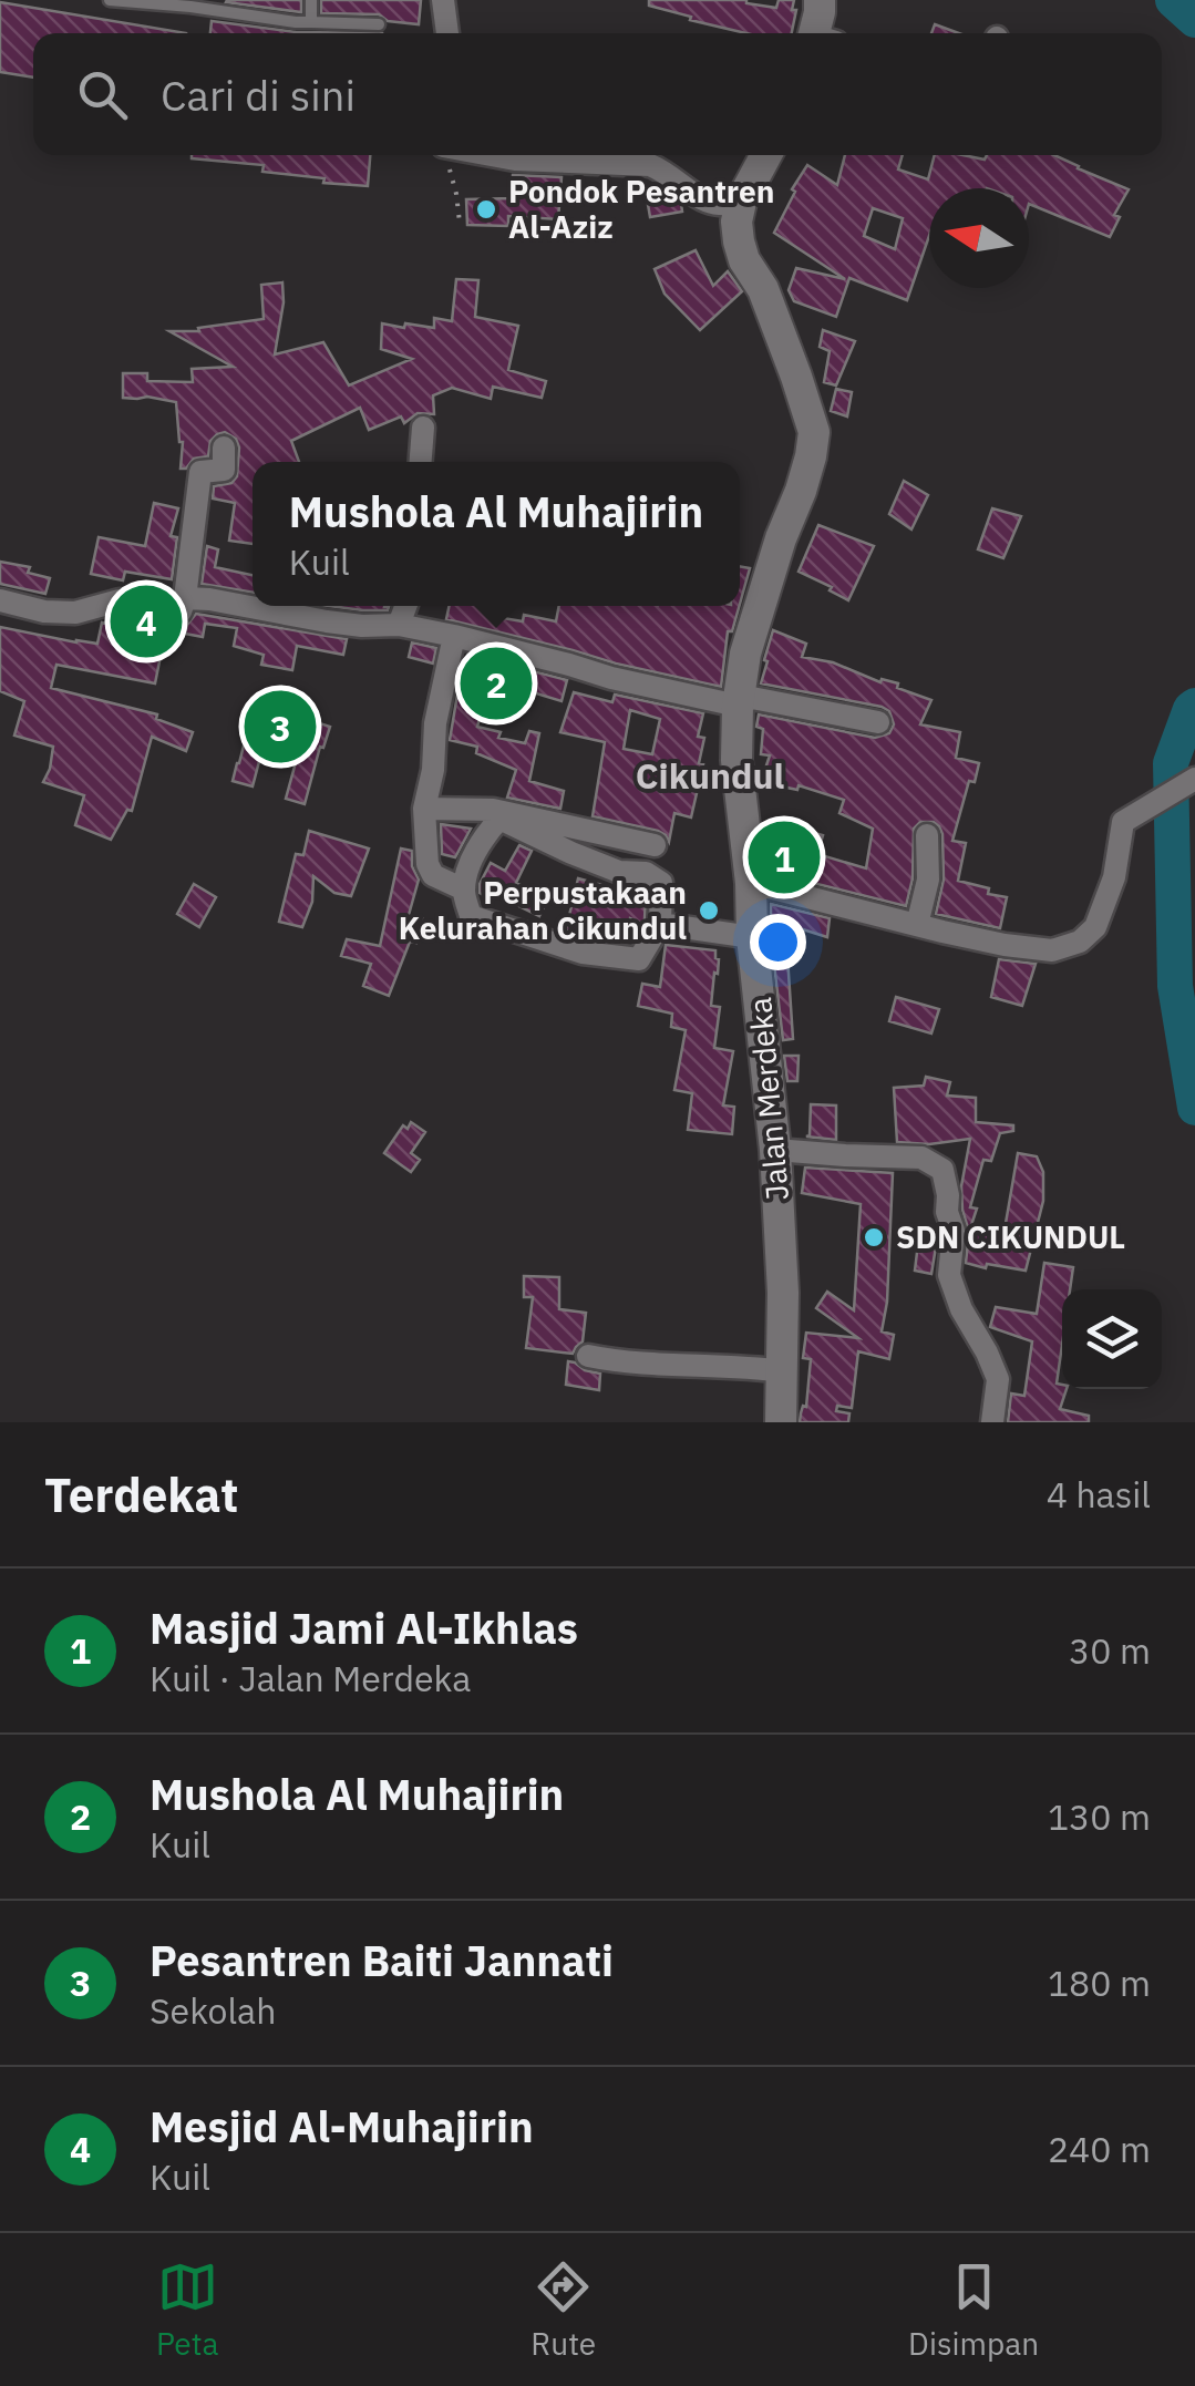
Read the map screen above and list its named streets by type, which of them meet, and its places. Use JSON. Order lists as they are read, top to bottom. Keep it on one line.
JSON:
{"streets":{"street":["Jalan Merdeka"]},"districts":["Cikundul"],"places":["Pondok Pesantren Al-Aziz","Perpustakaan Kelurahan Cikundul","SDN CIKUNDUL"],"north":"left","page":{"search":"Cari di sini","popup":["Mushola Al Muhajirin","Kuil"],"pins":["4","2","3","1"],"heading":["Terdekat","4 hasil"],"list":[{"mark":"1","name":"Masjid Jami Al-Ikhlas","note":"Kuil · Jalan Merdeka","value":"30 m"},{"mark":"2","name":"Mushola Al Muhajirin","note":"Kuil","value":"130 m"},{"mark":"3","name":"Pesantren Baiti Jannati","note":"Sekolah","value":"180 m"},{"mark":"4","name":"Mesjid Al-Muhajirin","note":"Kuil","value":"240 m"}],"nav":["Peta","Rute","Disimpan"]}}
